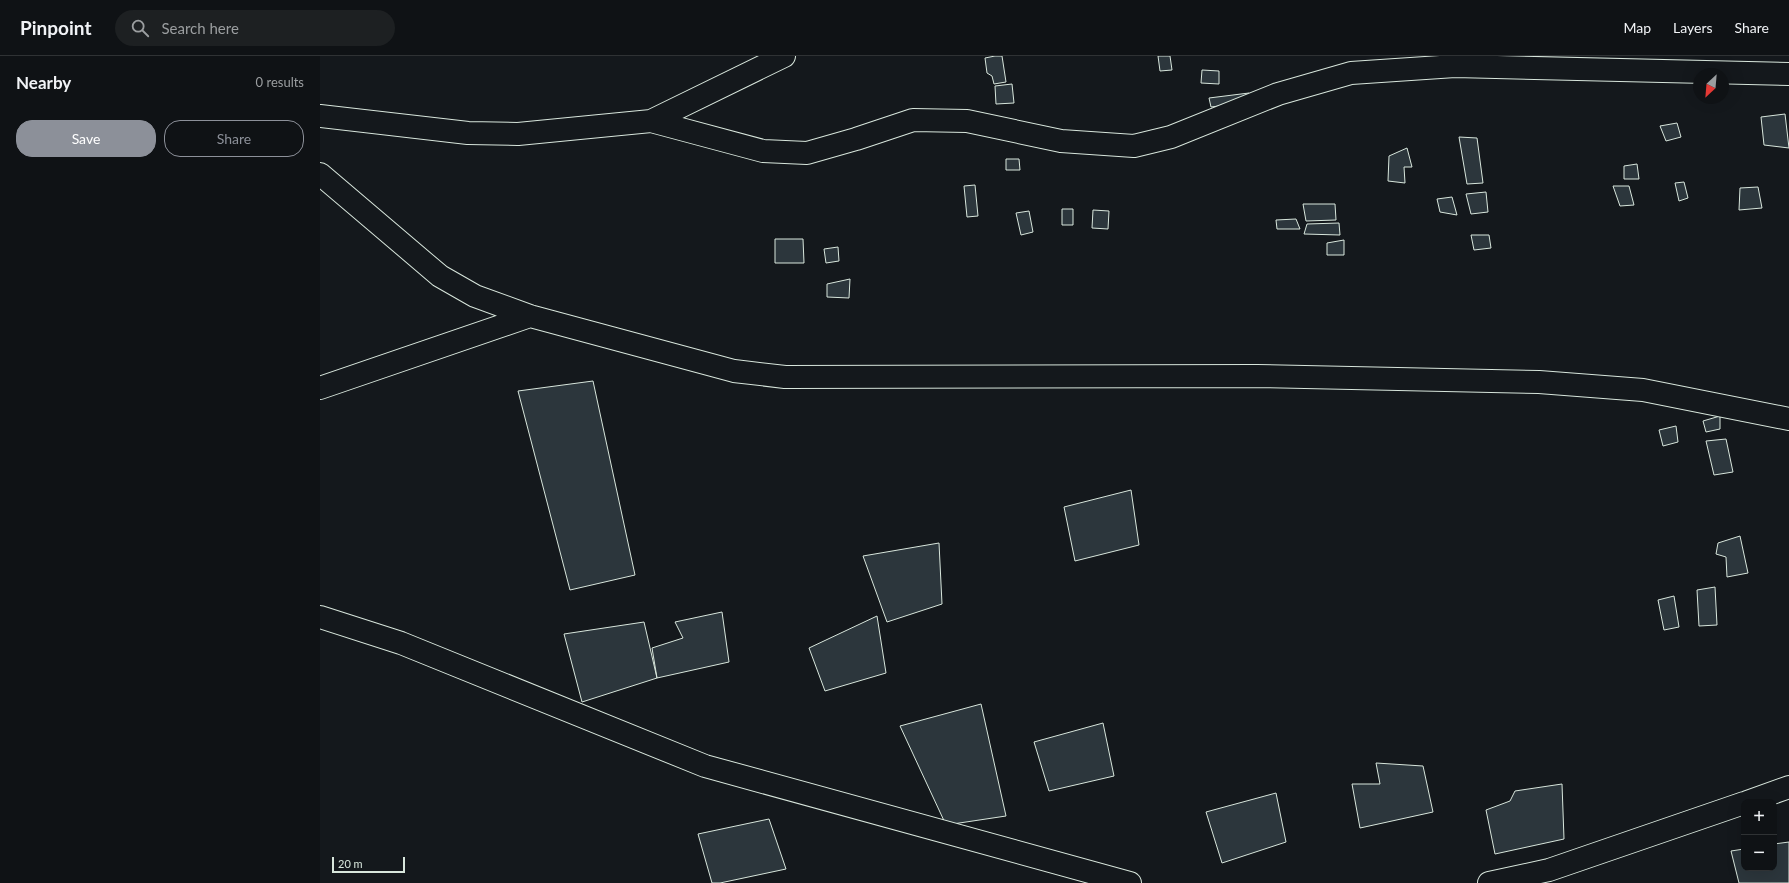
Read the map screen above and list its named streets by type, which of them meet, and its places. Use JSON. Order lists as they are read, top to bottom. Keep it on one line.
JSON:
{"scale_bar":"20 m","north":"bottom left","page":{"header":"Pinpoint","search":"Search here","nav":["Map","Layers","Share"],"heading":["Nearby","0 results"],"buttons":["Save","Share"],"map_buttons":["+","−"],"scale":"20 m"}}
